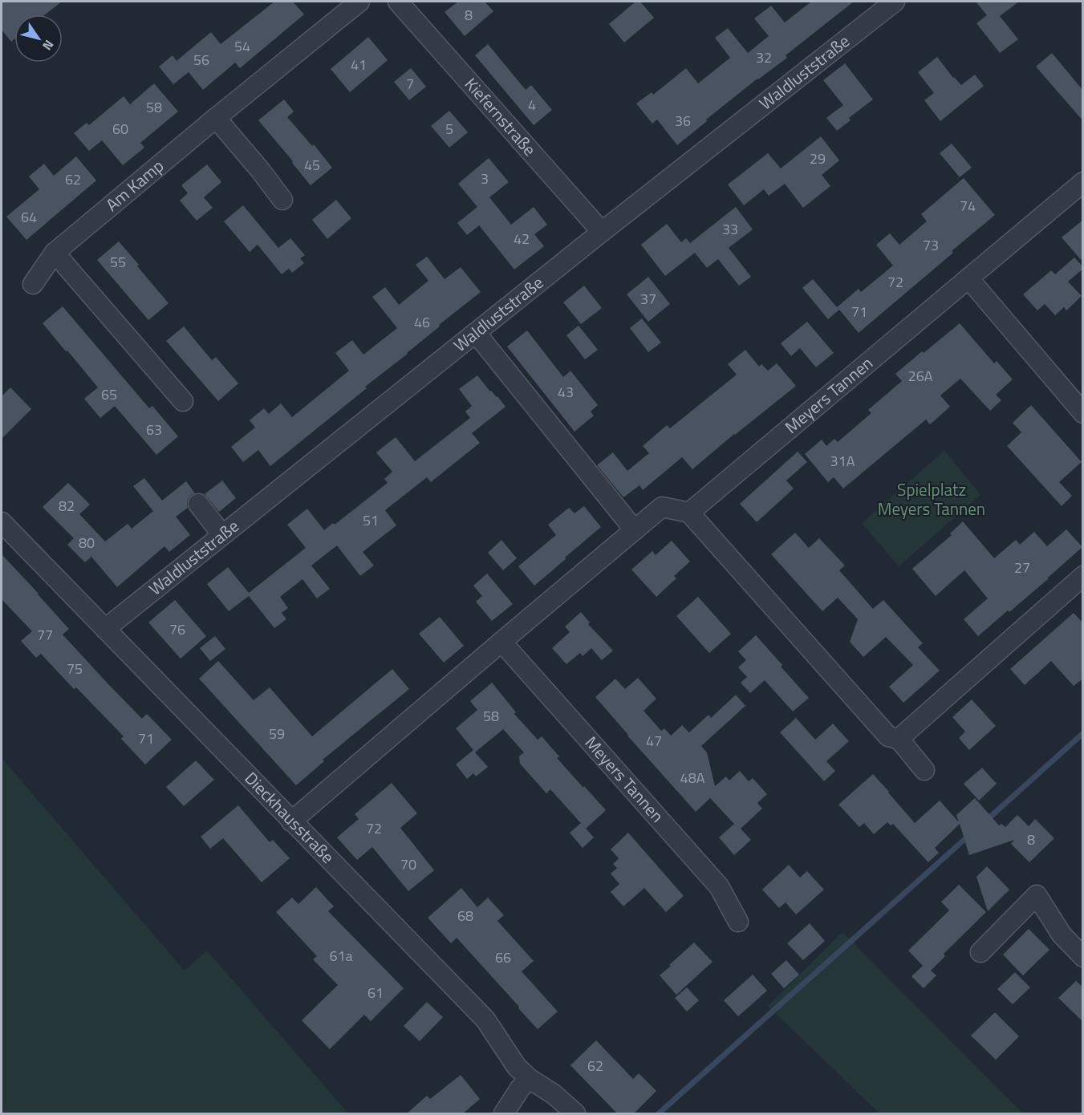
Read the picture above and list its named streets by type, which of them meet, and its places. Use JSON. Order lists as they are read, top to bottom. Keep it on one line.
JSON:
{"streets":{"street":["Waldluststraße","Kiefernstraße","Am Kamp","Meyers Tannen","Dieckhausstraße"]},"crossings":[["Waldluststraße","Kiefernstraße"],["Waldluststraße","Dieckhausstraße"]],"parks":["Spielplatz Meyers Tannen"],"house_numbers":["8","54","32","56","41","7","4","58","36","60","5","29","45","3","62","74","64","33","42","73","55","72","37","71","46","26A","43","65","63","31A","82","51","80","27","76","77","75","58","59","71","47","48A","72","8","70","68","61a","66","61","62"],"north":"bottom right"}
